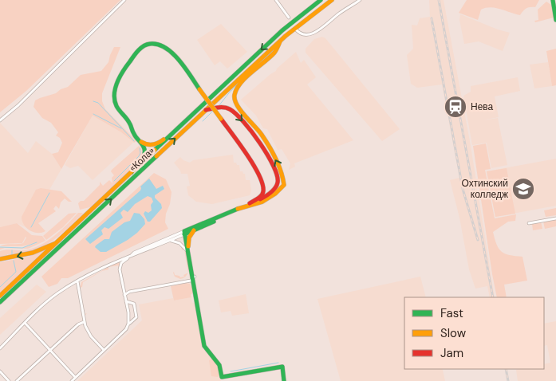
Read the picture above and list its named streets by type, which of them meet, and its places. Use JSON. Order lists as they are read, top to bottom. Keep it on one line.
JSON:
{"streets":{"street":["«Кола»"]},"places":{"station":["Нева"],"school or university":["Охтинский колледж"]},"legend":["Fast","Slow","Jam"]}
